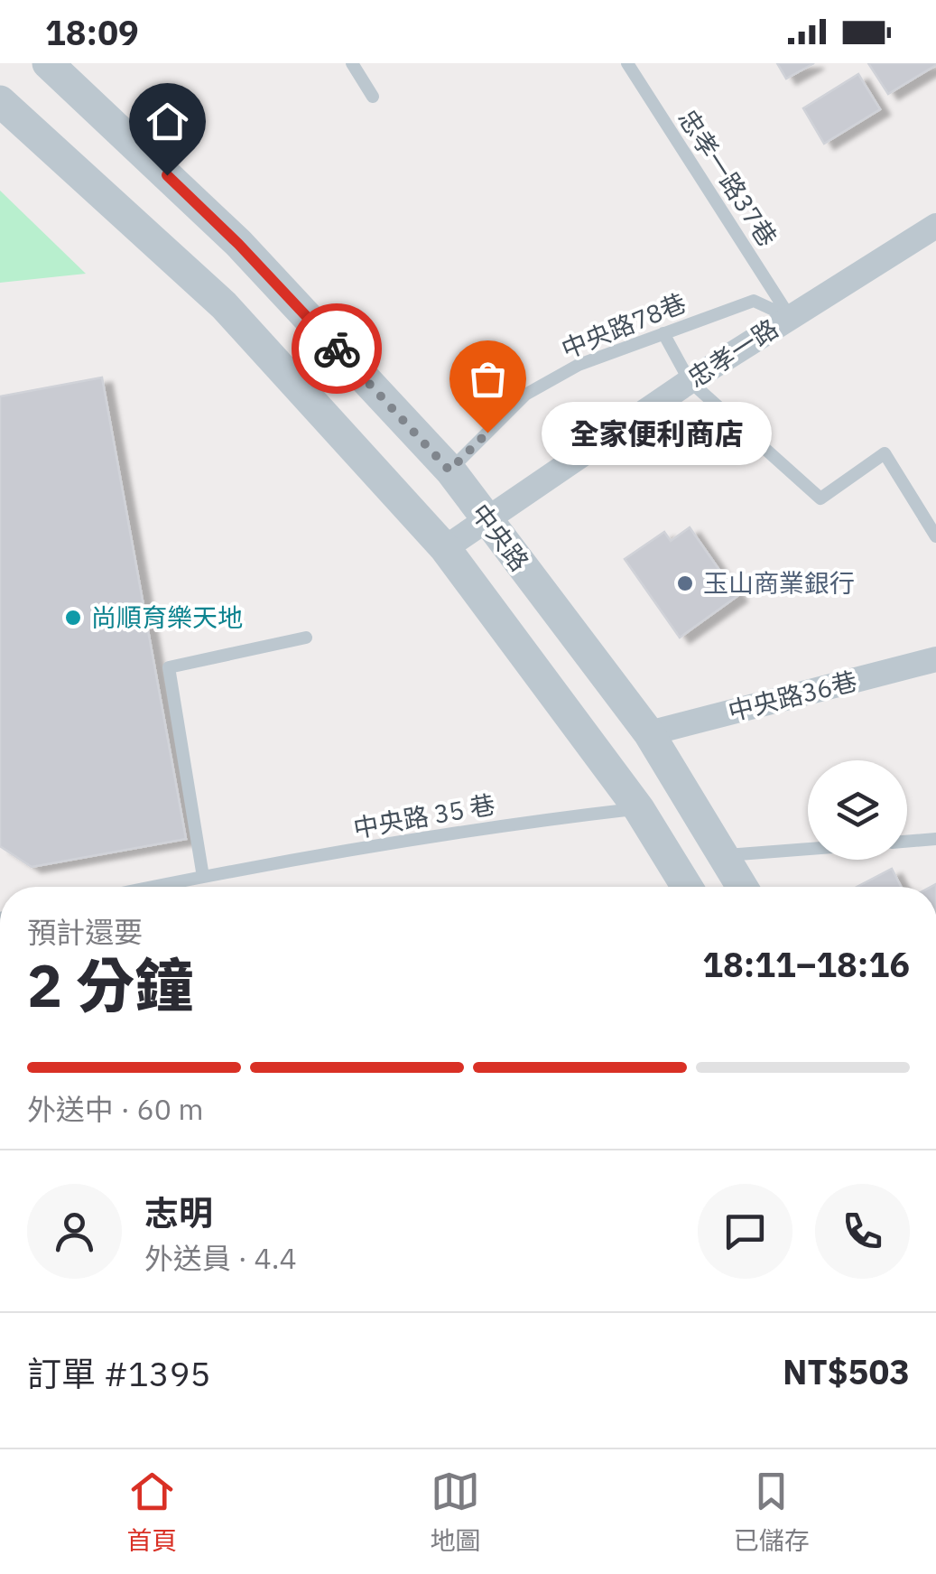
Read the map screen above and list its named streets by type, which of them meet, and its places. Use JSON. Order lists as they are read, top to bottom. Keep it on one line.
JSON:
{"streets":{"street":["忠孝一路","中央路","中央路36巷"],"lane":["忠孝一路37巷","中央路78巷","中央路 35 巷"]},"crossings":[["忠孝一路37巷","中央路78巷"],["忠孝一路37巷","忠孝一路"],["中央路78巷","忠孝一路"],["中央路78巷","中央路"],["忠孝一路","中央路"],["中央路","中央路36巷"],["中央路","中央路 35 巷"]],"places":["全家便利商店","玉山商業銀行","尚順育樂天地"],"page":{"status":"18:09","bubble":"全家便利商店","heading":["2 分鐘","預計還要","18:11–18:16"],"panel":["志明","外送員 · 4.4","訂單 #1395","NT$503"],"bar":"外送中 · 60 m","tabs":["首頁","地圖","已儲存"]}}
